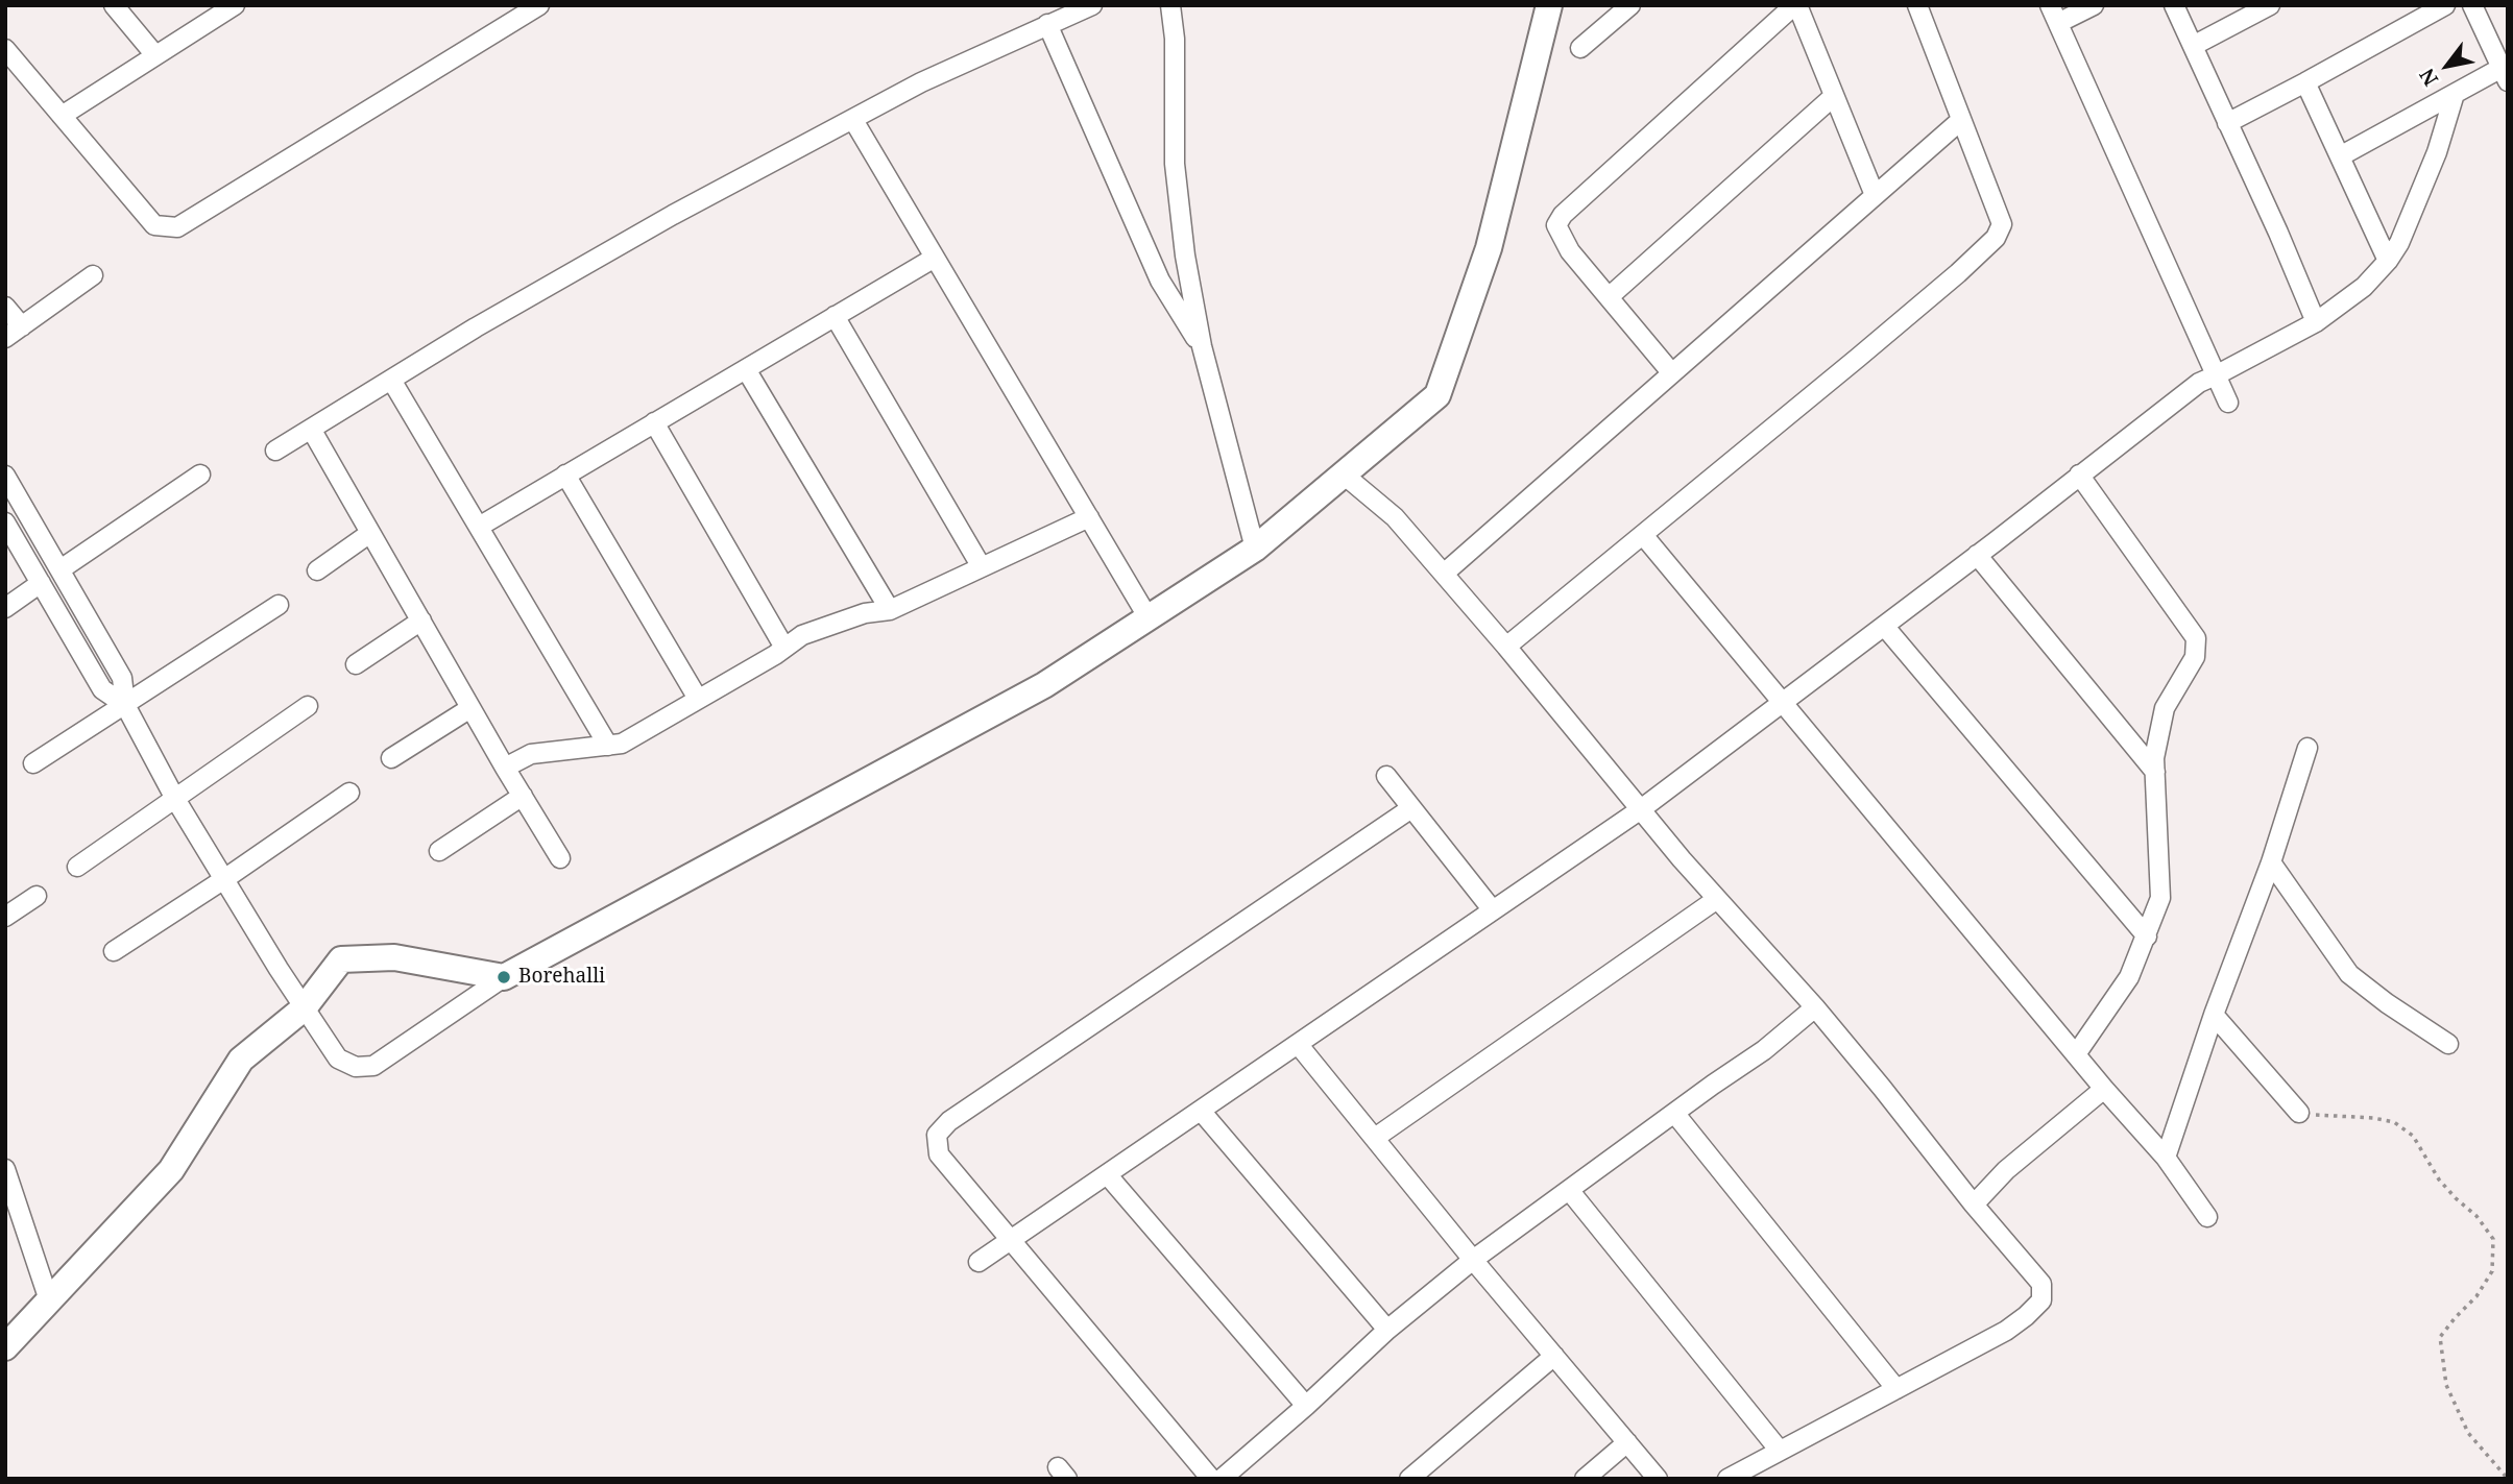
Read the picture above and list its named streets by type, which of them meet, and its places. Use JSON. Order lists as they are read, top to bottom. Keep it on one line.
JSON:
{"places":["Borehalli"],"north":"bottom left"}
